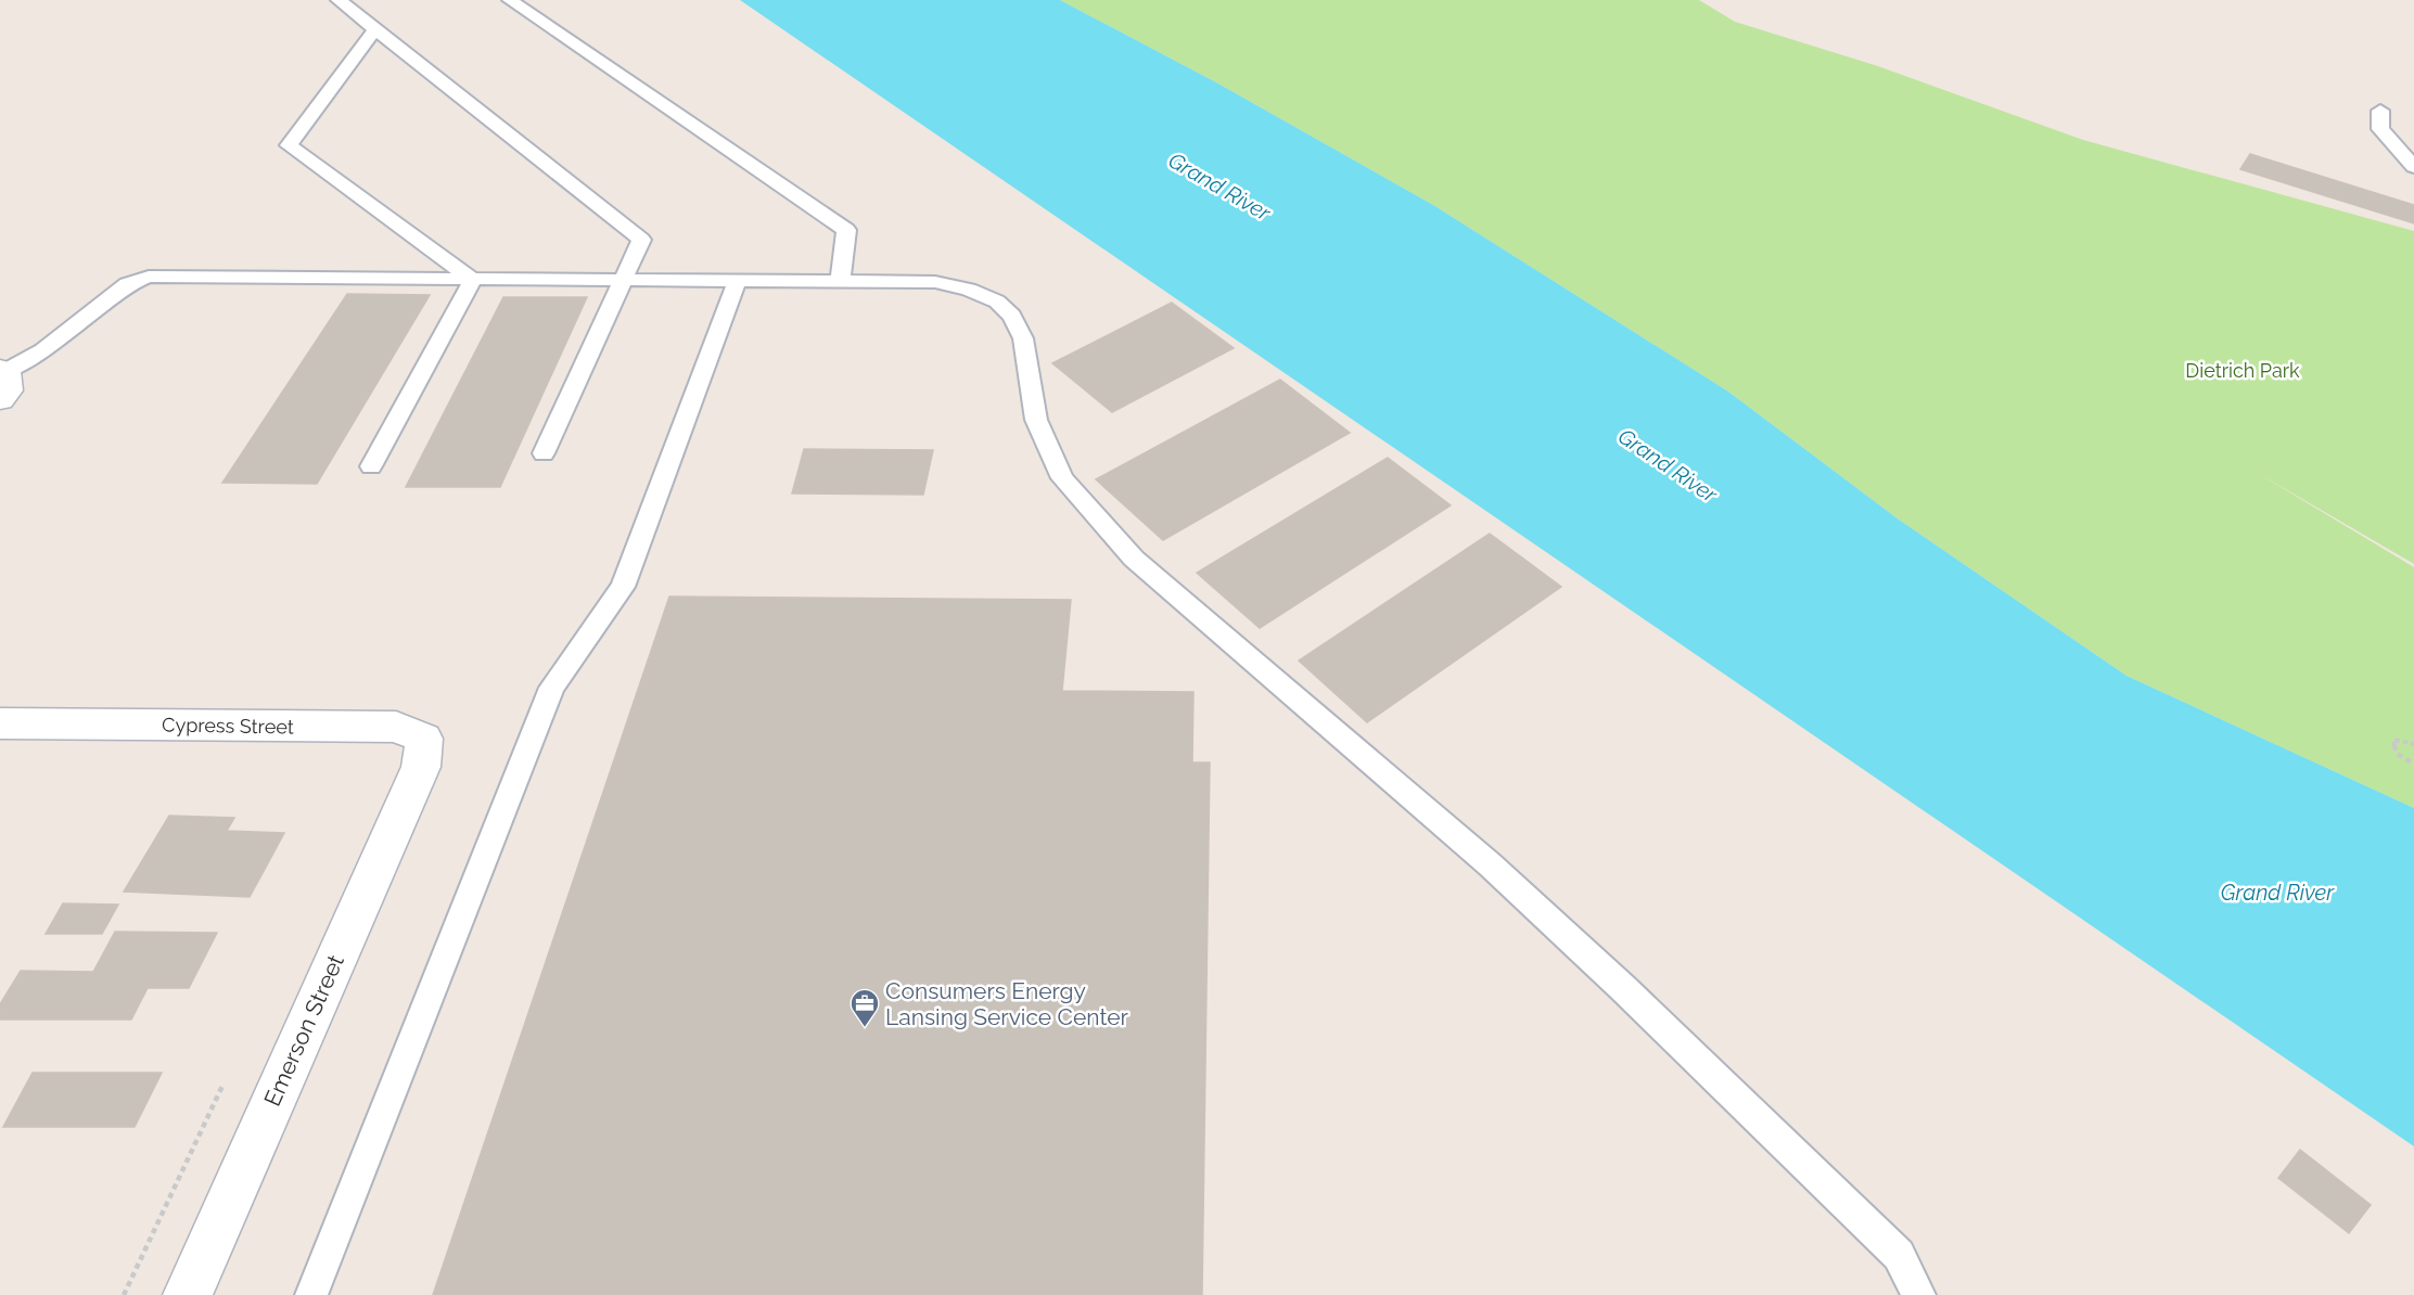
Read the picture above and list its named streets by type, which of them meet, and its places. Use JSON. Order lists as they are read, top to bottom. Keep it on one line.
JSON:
{"streets":{"street":["Cypress Street","Emerson Street"]},"crossings":[["Cypress Street","Emerson Street"]],"water":["Grand River"],"parks":["Dietrich Park"],"places":{"office":["Consumers Energy Lansing Service Center"]}}
